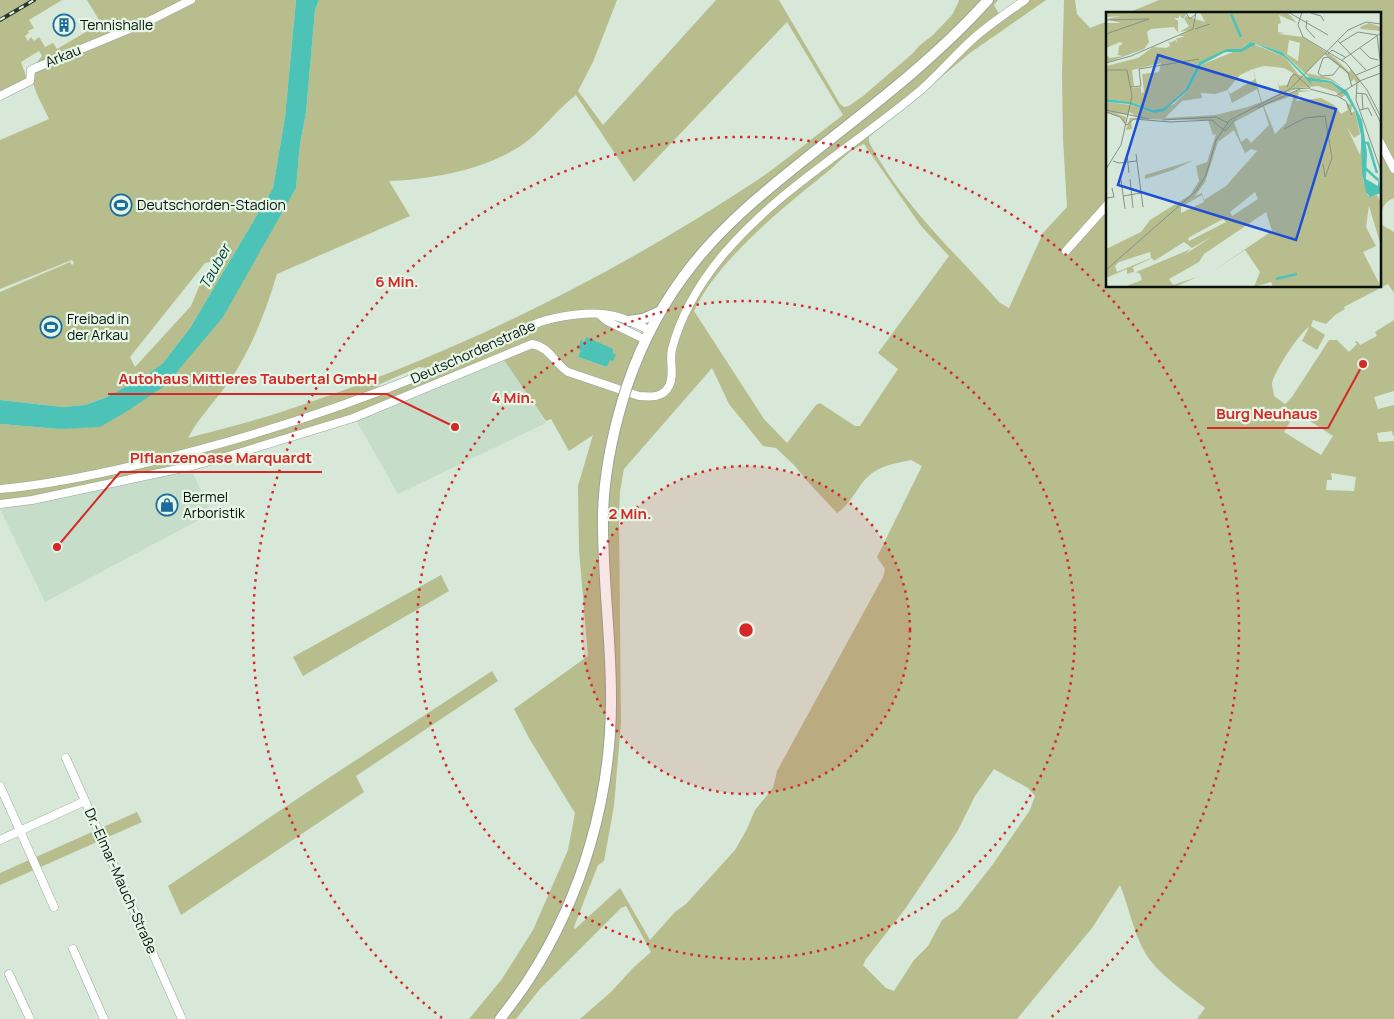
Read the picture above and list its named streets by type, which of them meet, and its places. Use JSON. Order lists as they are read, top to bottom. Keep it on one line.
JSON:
{"streets":{"street":["Arkau","Deutschordenstraße","Dr.-Elmar-Mauch-Straße"]},"water":["Tauber"],"places":{"building":["Tennishalle"],"sports":["Deutschorden-Stadion","Freibad in der Arkau"],"other":["Burg Neuhaus","Autohaus Mittleres Taubertal GmbH","Plflanzenoase Marquardt"],"shop":["Bermel Arboristik"]},"rings":["6 Min.","4 Min.","2 Min."]}
